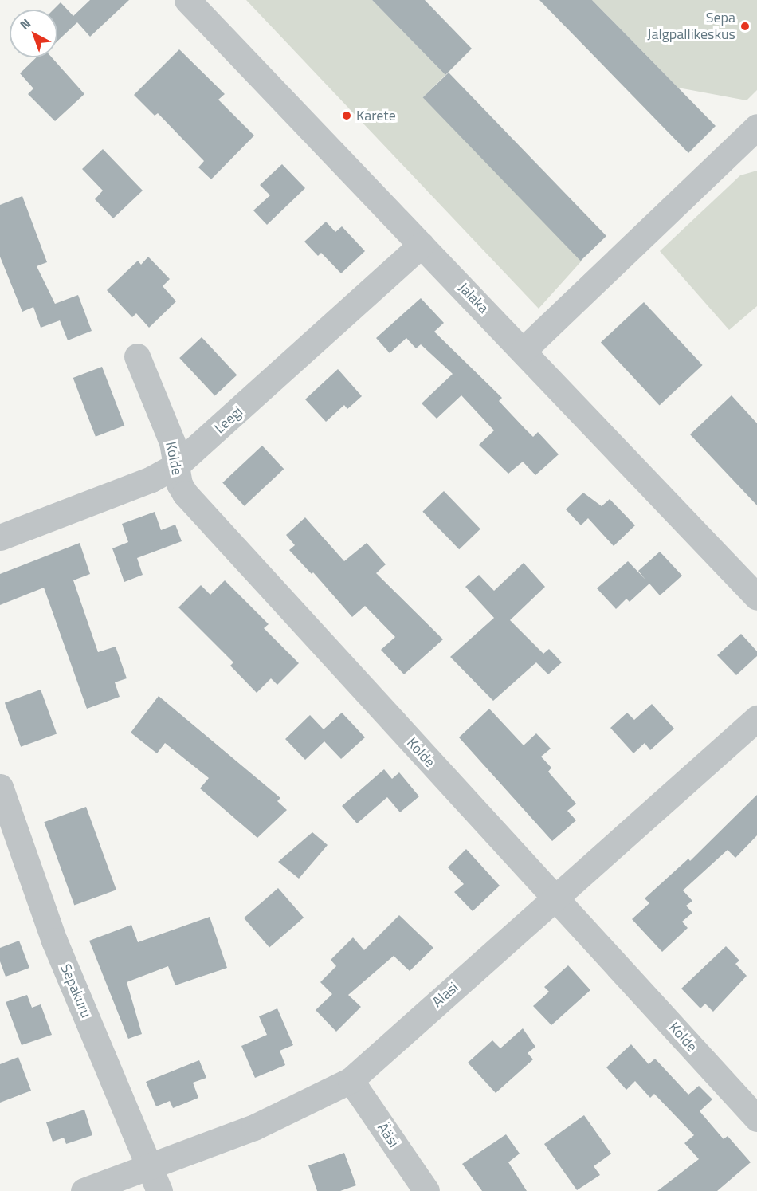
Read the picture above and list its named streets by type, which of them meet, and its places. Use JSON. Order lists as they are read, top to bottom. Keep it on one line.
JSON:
{"streets":{"street":["Jalaka","Leegi","Kolde","Sepakuru","Alasi","Ääsi"]},"crossings":[["Jalaka","Leegi"],["Leegi","Kolde"],["Kolde","Alasi"],["Sepakuru","Alasi"],["Alasi","Ääsi"]],"places":["Sepa Jalgpallikeskus","Karete"],"north":"top left"}
